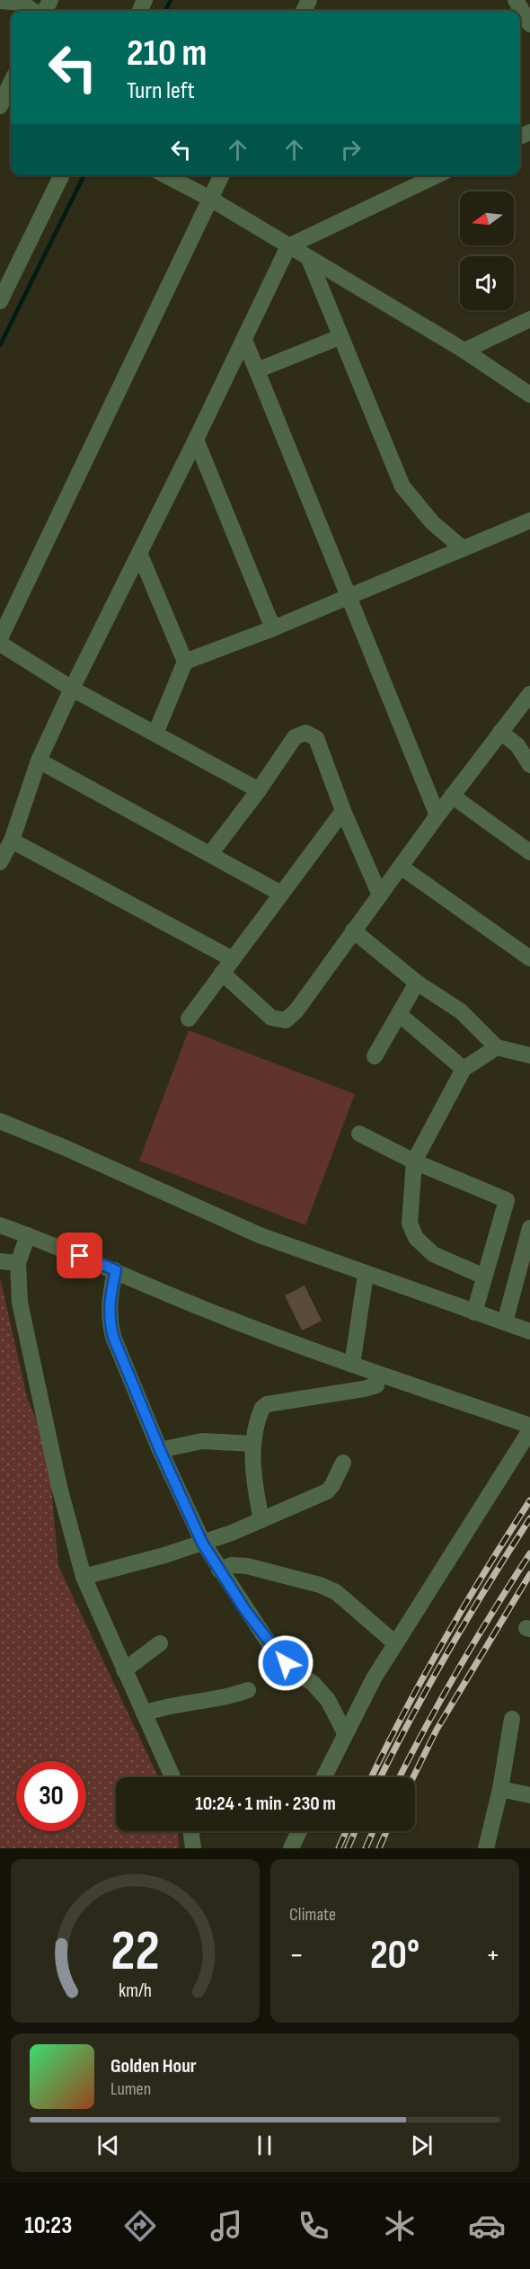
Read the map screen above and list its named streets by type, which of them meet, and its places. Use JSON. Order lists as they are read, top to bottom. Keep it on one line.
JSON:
{"north":"left","page":{"turn":["210 m","Turn left"],"limit":"30","trip":"10:24 · 1 min · 230 m","tile":"Climate","heat":["−","20°","+"],"song":["Golden Hour","Lumen"],"tabs":"10:23","gauge":["22","km/h"]}}
